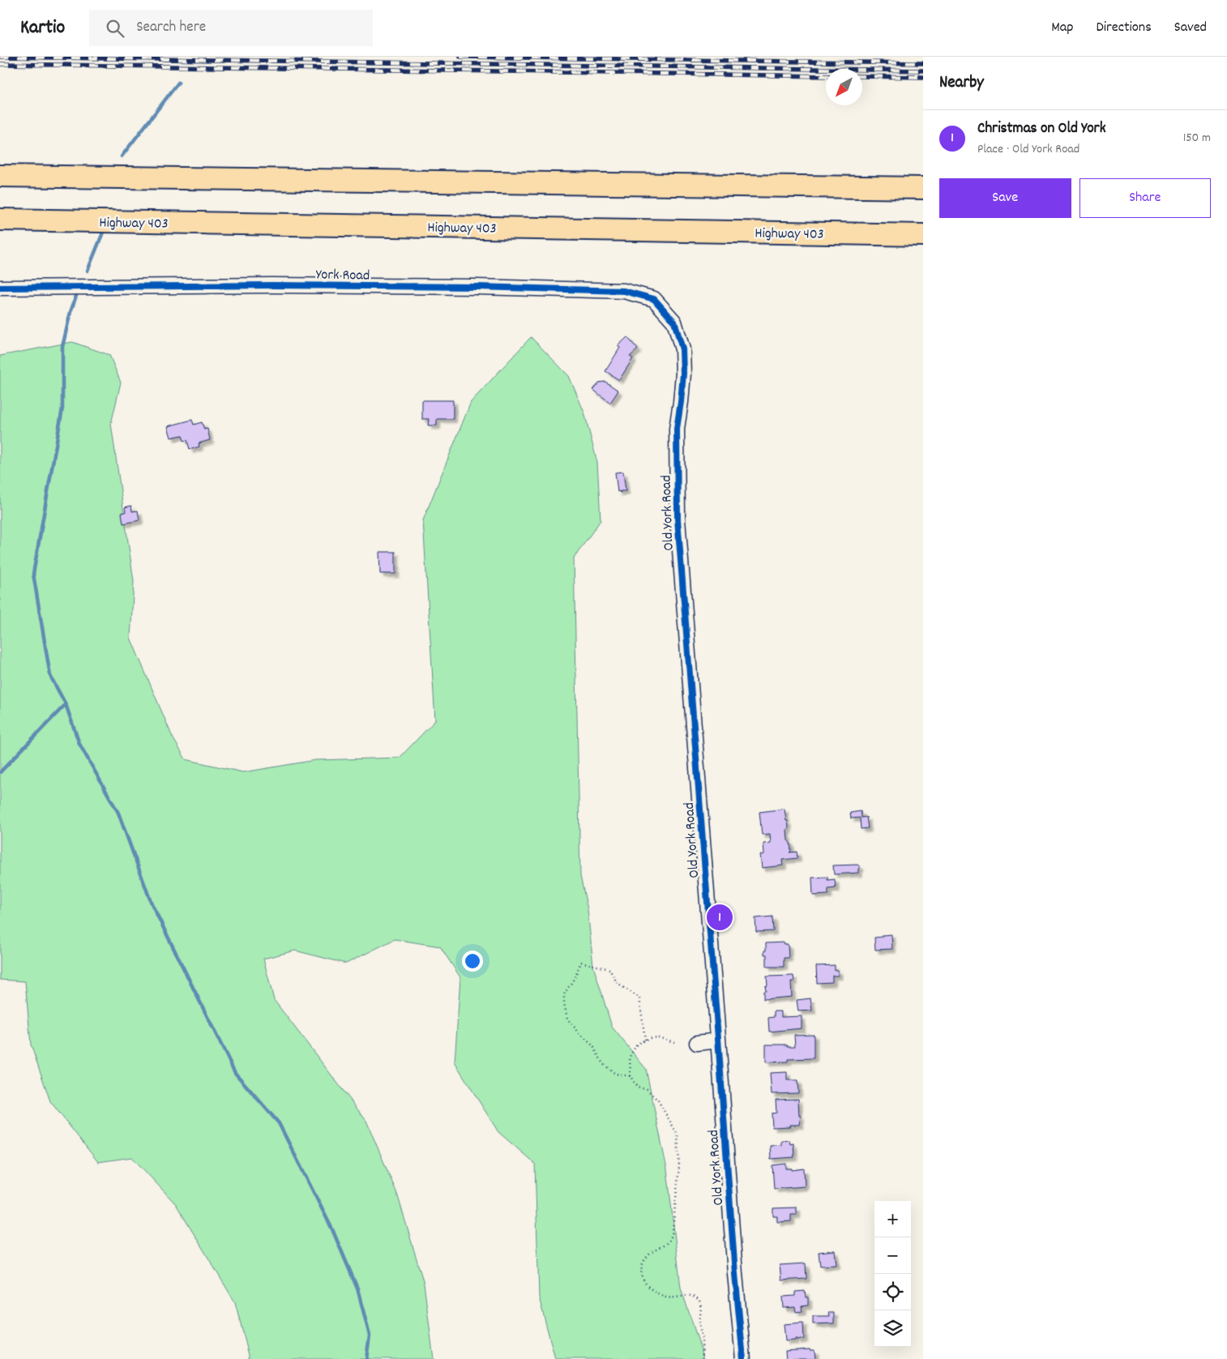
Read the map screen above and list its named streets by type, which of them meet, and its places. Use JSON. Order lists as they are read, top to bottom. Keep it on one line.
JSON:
{"streets":{"highway":["Highway 403"],"street":["York Road","Old York Road"]},"crossings":[["York Road","Old York Road"]],"north":"bottom left","page":{"header":"Kartio","search":"Search here","nav":["Map","Directions","Saved"],"heading":"Nearby","list":[{"mark":"1","name":"Christmas on Old York","note":"Place · Old York Road","value":"150 m"}],"buttons":["Save","Share"],"pins":"1","map_buttons":["+","−"]}}
